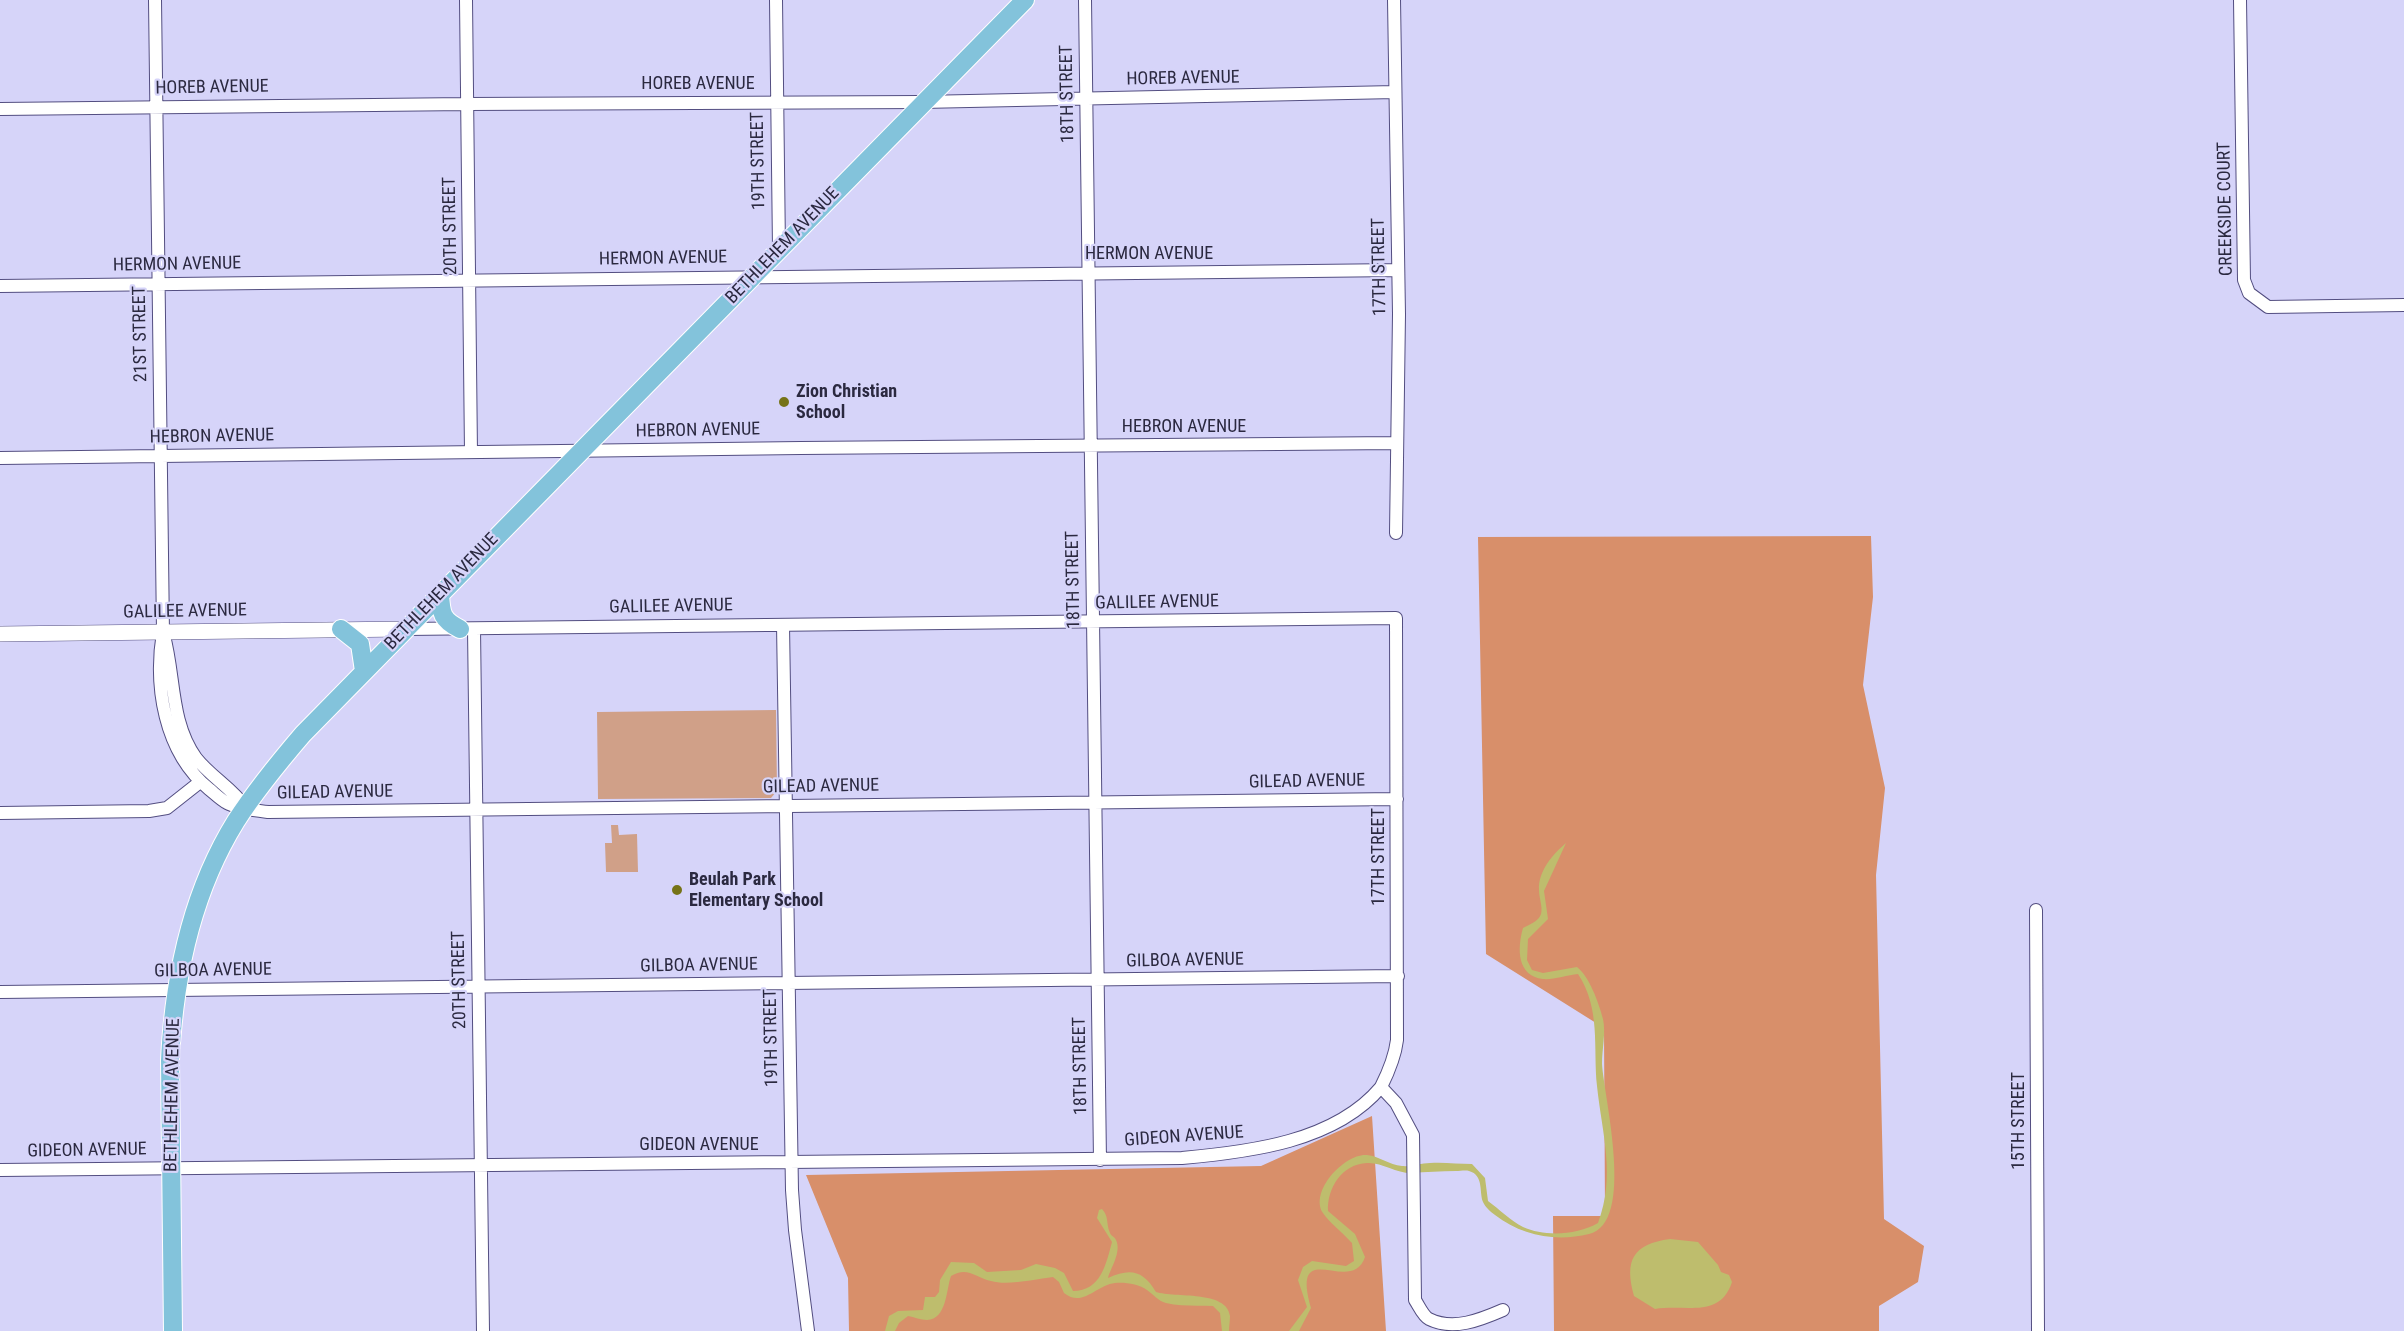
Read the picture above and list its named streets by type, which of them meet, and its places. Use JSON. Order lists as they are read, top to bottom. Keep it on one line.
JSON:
{"streets":{"main road":["BETHLEHEM AVENUE"],"street":["HOREB AVENUE","18TH STREET","19TH STREET","CREEKSIDE COURT","20TH STREET","HERMON AVENUE","17TH STREET","21ST STREET","HEBRON AVENUE","GALILEE AVENUE","GILEAD AVENUE","GILBOA AVENUE","15TH STREET","GIDEON AVENUE"]},"crossings":[["HOREB AVENUE","18TH STREET"],["HOREB AVENUE","19TH STREET"],["HOREB AVENUE","20TH STREET"],["HOREB AVENUE","BETHLEHEM AVENUE"],["HOREB AVENUE","17TH STREET"],["HOREB AVENUE","21ST STREET"],["18TH STREET","HERMON AVENUE"],["18TH STREET","HEBRON AVENUE"],["18TH STREET","GALILEE AVENUE"],["18TH STREET","GILEAD AVENUE"],["18TH STREET","GILBOA AVENUE"],["18TH STREET","GIDEON AVENUE"],["19TH STREET","BETHLEHEM AVENUE"],["19TH STREET","GALILEE AVENUE"],["19TH STREET","GILEAD AVENUE"],["19TH STREET","GILBOA AVENUE"],["19TH STREET","GIDEON AVENUE"],["20TH STREET","HERMON AVENUE"],["20TH STREET","HEBRON AVENUE"],["20TH STREET","GALILEE AVENUE"],["20TH STREET","GILEAD AVENUE"],["20TH STREET","GILBOA AVENUE"],["20TH STREET","GIDEON AVENUE"],["BETHLEHEM AVENUE","HERMON AVENUE"],["BETHLEHEM AVENUE","21ST STREET"],["BETHLEHEM AVENUE","HEBRON AVENUE"],["BETHLEHEM AVENUE","GALILEE AVENUE"],["BETHLEHEM AVENUE","GILEAD AVENUE"],["BETHLEHEM AVENUE","GILBOA AVENUE"],["BETHLEHEM AVENUE","GIDEON AVENUE"],["HERMON AVENUE","17TH STREET"],["HERMON AVENUE","21ST STREET"],["17TH STREET","HEBRON AVENUE"],["17TH STREET","GALILEE AVENUE"],["17TH STREET","GILEAD AVENUE"],["17TH STREET","GILBOA AVENUE"],["17TH STREET","GIDEON AVENUE"],["21ST STREET","HEBRON AVENUE"],["21ST STREET","GALILEE AVENUE"],["21ST STREET","GILEAD AVENUE"]],"places":["Zion Christian School","Beulah Park Elementary School"]}
